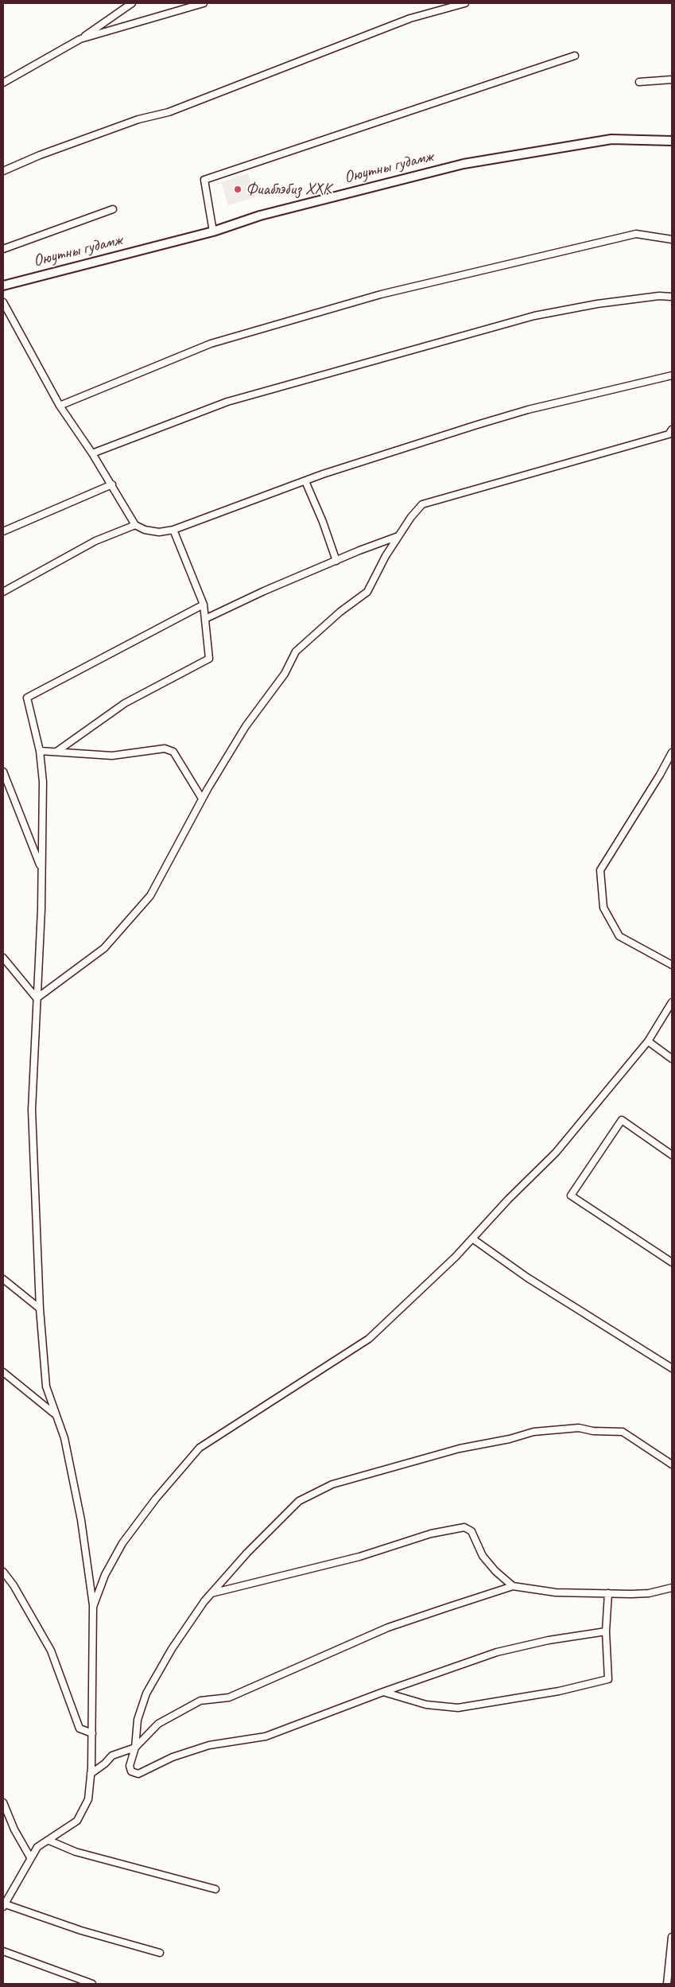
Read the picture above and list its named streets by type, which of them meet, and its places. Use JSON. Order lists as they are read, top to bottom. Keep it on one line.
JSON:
{"streets":{"street":["Оюутны гудамж"]},"places":["Фиаблэбиз ХХК"]}
